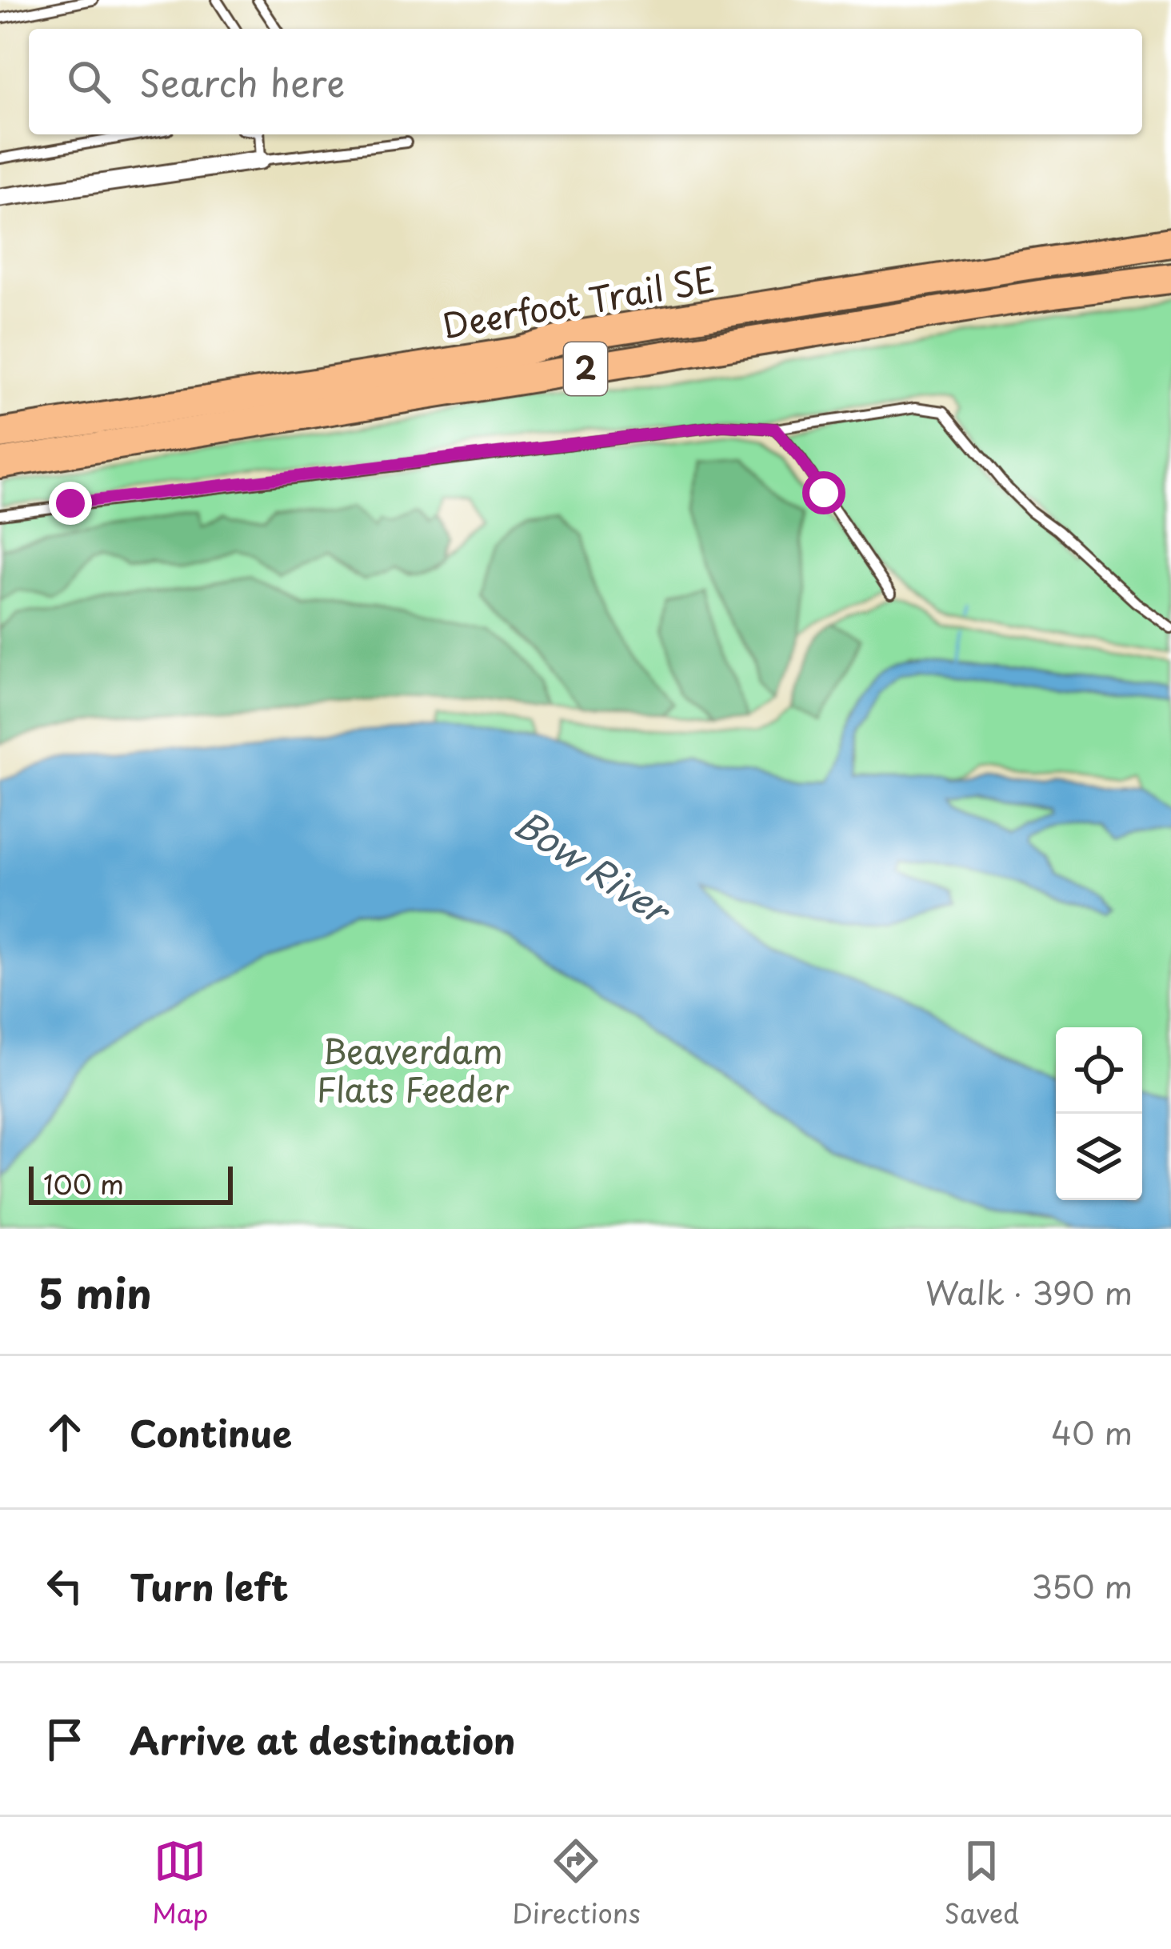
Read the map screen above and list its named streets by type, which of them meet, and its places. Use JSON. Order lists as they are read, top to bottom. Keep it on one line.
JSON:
{"streets":{"highway":["Deerfoot Trail SE","2"]},"water":["Bow River"],"parks":["Beaverdam Flats Feeder"],"scale_bar":"100 m","page":{"search":"Search here","scale":"100 m","heading":["5 min","Walk · 390 m"],"list":[["Continue","40 m"],["Turn left","350 m"],"Arrive at destination"],"nav":["Map","Directions","Saved"]}}
